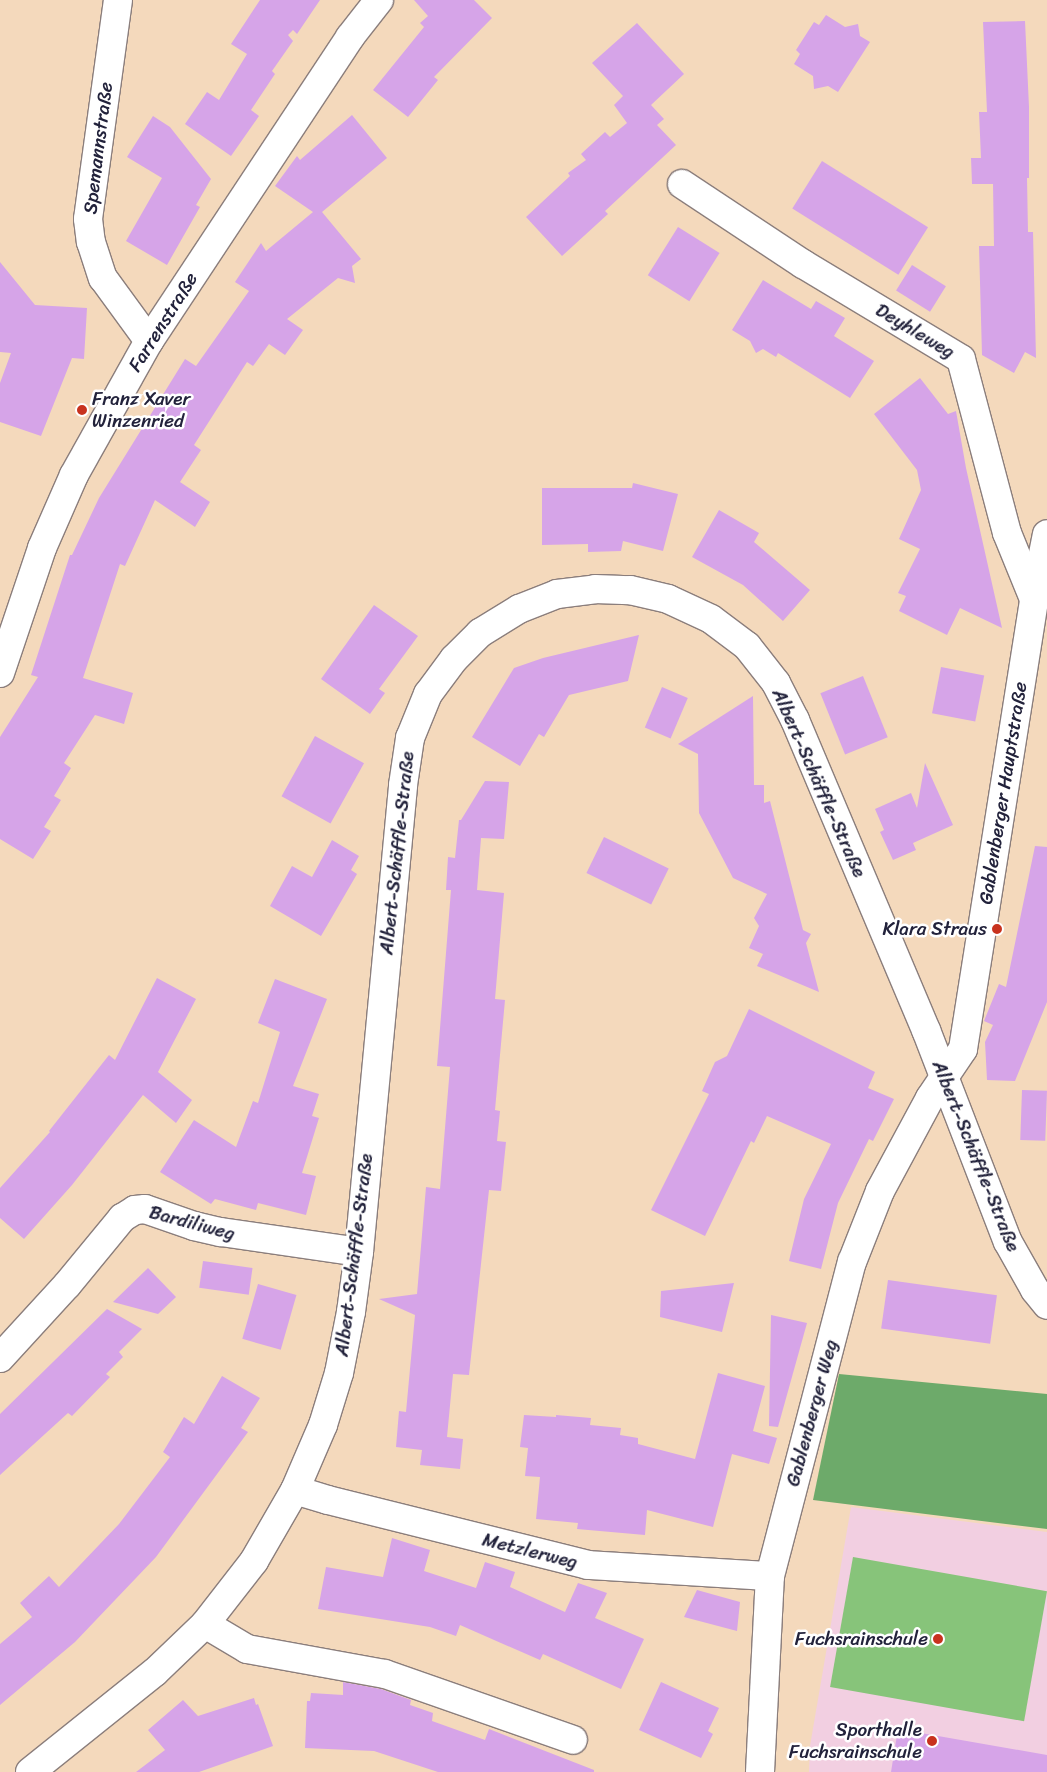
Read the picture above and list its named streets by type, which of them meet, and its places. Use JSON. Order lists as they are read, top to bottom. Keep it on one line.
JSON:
{"streets":{"street":["Spemannstraße","Farrenstraße","Deyhleweg","Albert-Schäffle-Straße","Gablenberger Hauptstraße","Bardiliweg","Gablenberger Weg","Metzlerweg"]},"crossings":[["Spemannstraße","Farrenstraße"],["Deyhleweg","Gablenberger Hauptstraße"],["Albert-Schäffle-Straße","Gablenberger Hauptstraße"],["Albert-Schäffle-Straße","Bardiliweg"],["Albert-Schäffle-Straße","Gablenberger Weg"],["Albert-Schäffle-Straße","Metzlerweg"],["Gablenberger Hauptstraße","Gablenberger Weg"],["Gablenberger Weg","Metzlerweg"]],"places":["Franz Xaver Winzenried","Klara Straus","Fuchsrainschule","Sporthalle Fuchsrainschule"]}
